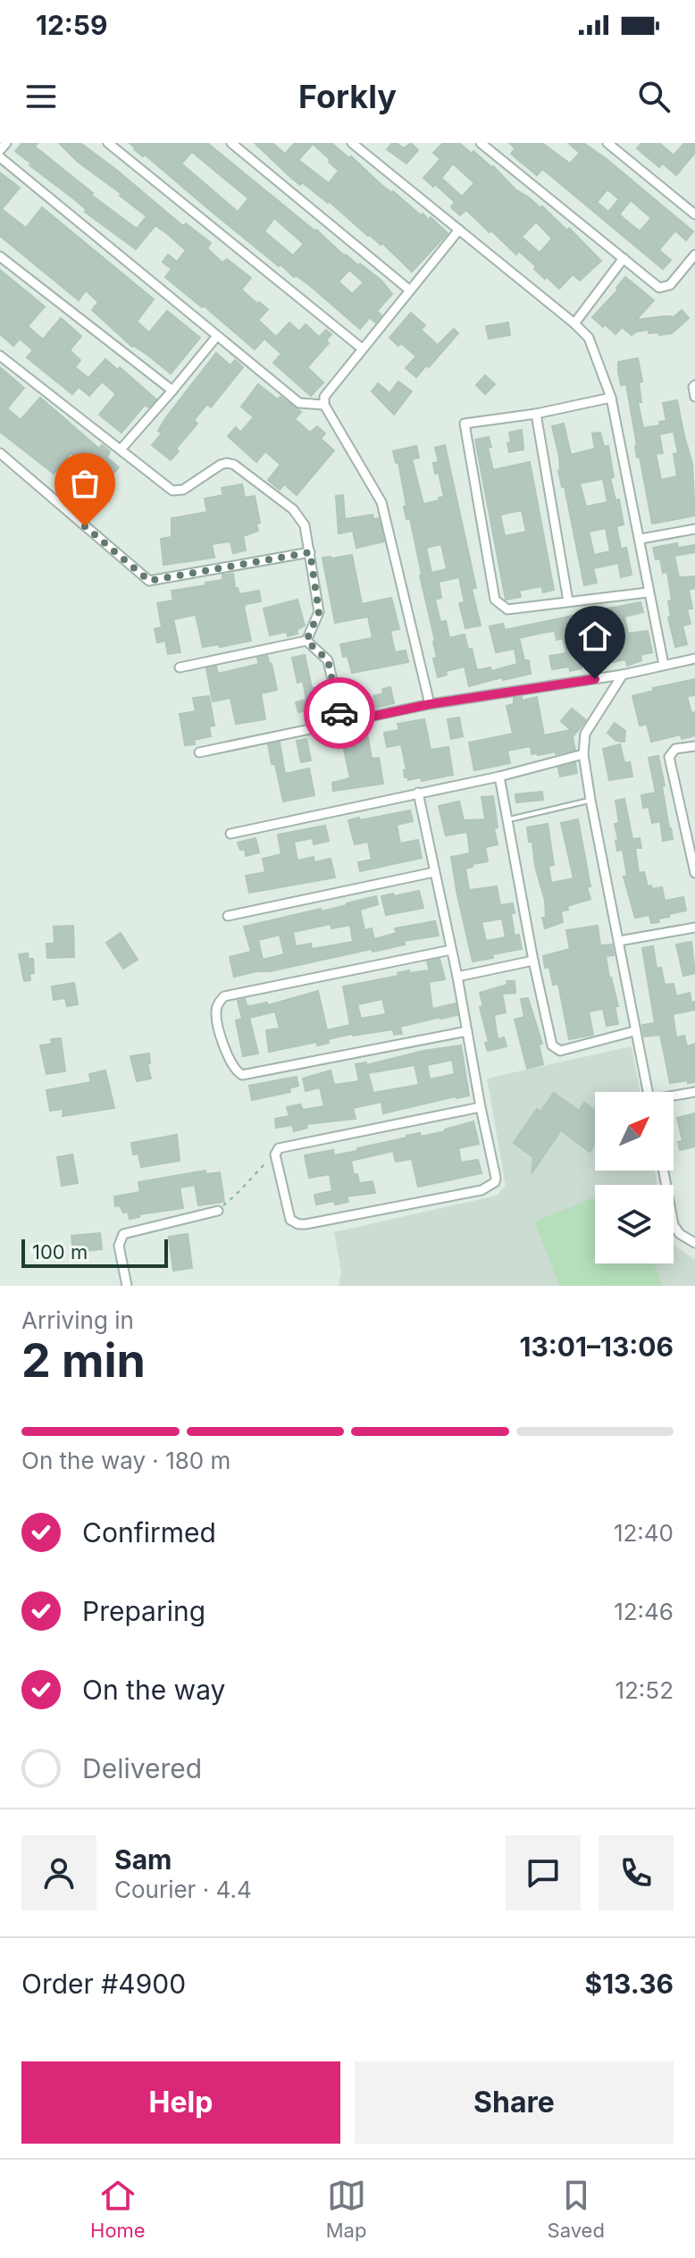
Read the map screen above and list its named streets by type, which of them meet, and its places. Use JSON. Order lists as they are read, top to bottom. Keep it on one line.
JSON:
{"scale_bar":"100 m","north":"top right","page":{"status":"12:59","header":"Forkly","scale":"100 m","heading":["2 min","Arriving in","13:01–13:06"],"panel":["Sam","Courier · 4.4","Order #4900","$13.36"],"bar":"On the way · 180 m","list":[["Confirmed","12:40"],["Preparing","12:46"],["On the way","12:52"],"Delivered"],"buttons":["Help","Share"],"tabs":["Home","Map","Saved"]}}
